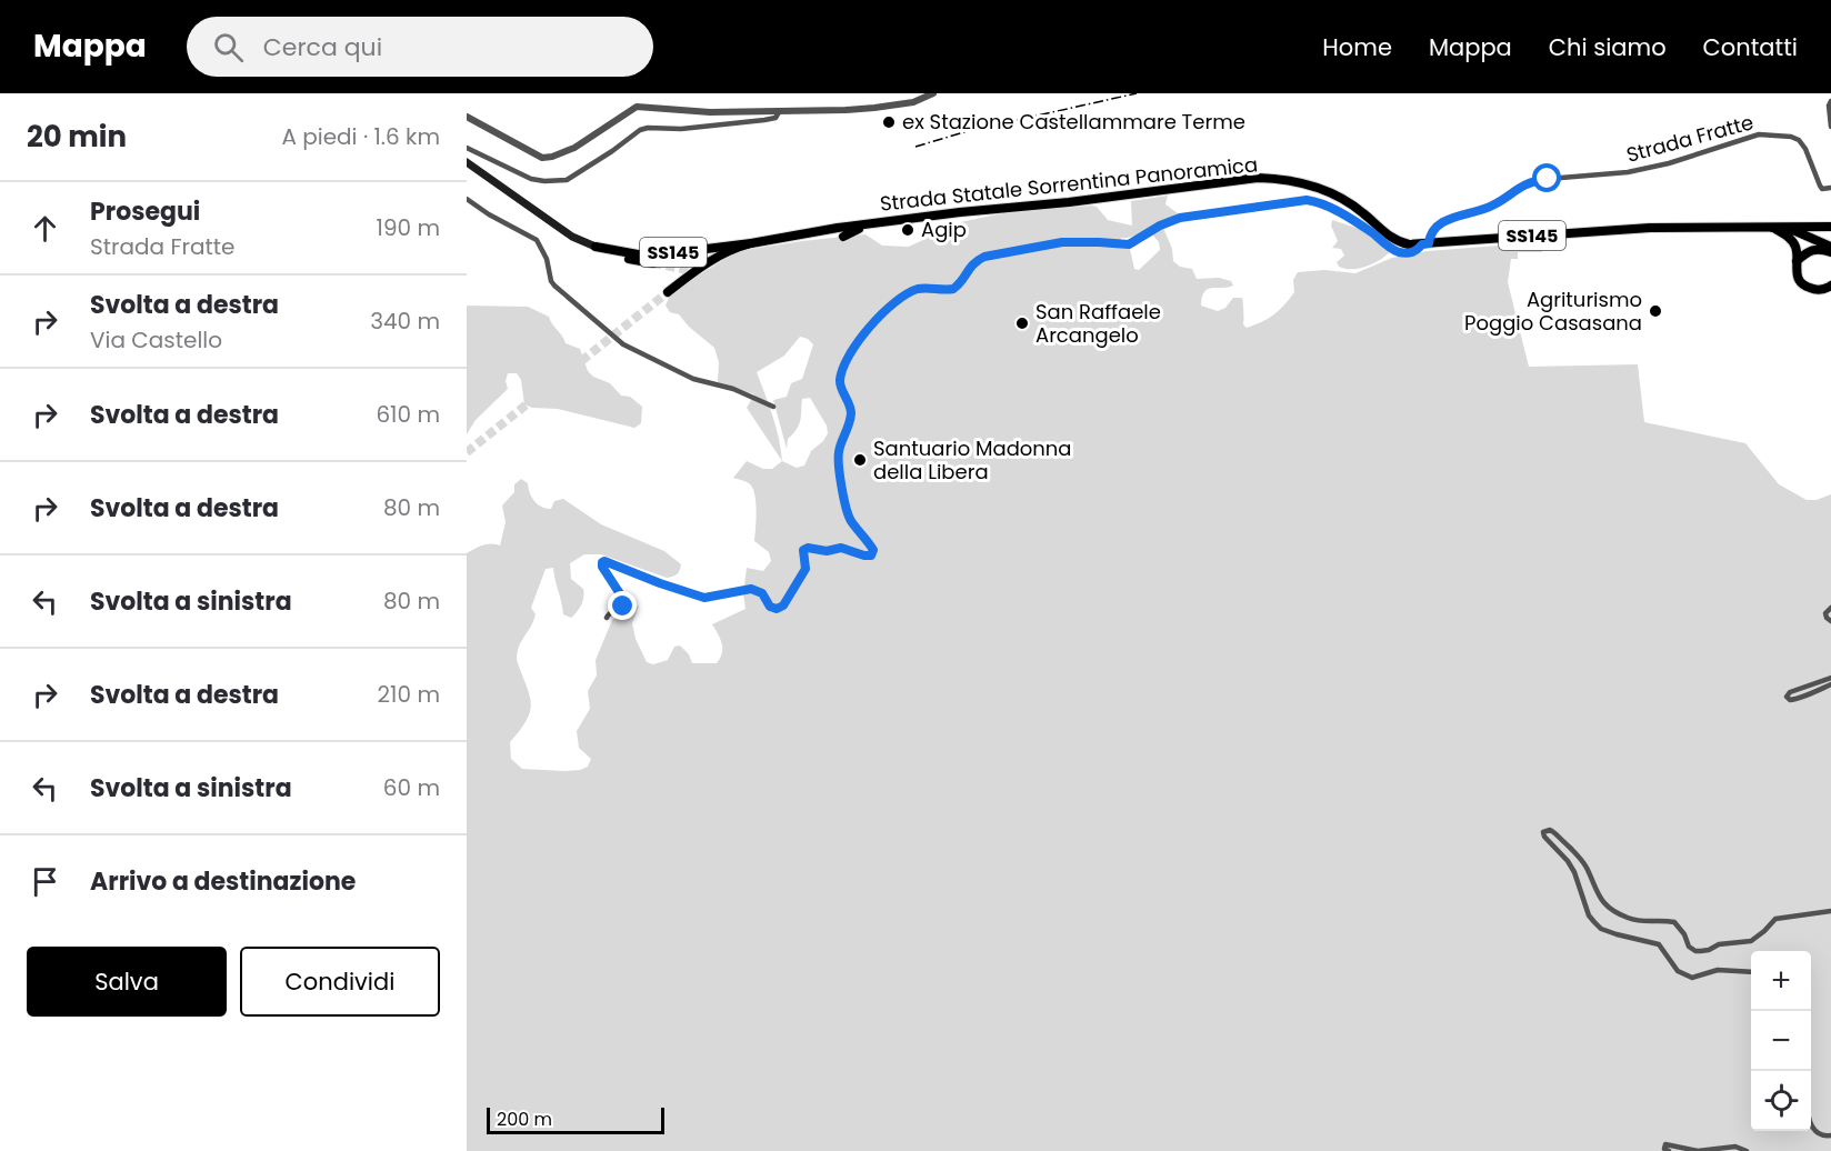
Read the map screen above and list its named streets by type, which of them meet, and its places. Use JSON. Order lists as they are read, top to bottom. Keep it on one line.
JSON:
{"streets":{"main road":["Strada Statale Sorrentina Panoramica","SS145"],"street":["Strada Fratte"]},"crossings":[["Strada Fratte","Strada Statale Sorrentina Panoramica"],["Strada Statale Sorrentina Panoramica","SS145"]],"places":["ex Stazione Castellammare Terme","Agip","Agriturismo Poggio Casasana","San Raffaele Arcangelo","Santuario Madonna della Libera"],"scale_bar":"200 m","page":{"header":"Mappa","search":"Cerca qui","nav":["Home","Mappa","Chi siamo","Contatti"],"heading":["20 min","A piedi · 1.6 km"],"list":[["Prosegui","Strada Fratte","190 m"],["Svolta a destra","Via Castello","340 m"],["Svolta a destra","610 m"],["Svolta a destra","80 m"],["Svolta a sinistra","80 m"],["Svolta a destra","210 m"],["Svolta a sinistra","60 m"],"Arrivo a destinazione"],"buttons":["Salva","Condividi"],"map_buttons":["+","−"],"scale":"200 m"}}
